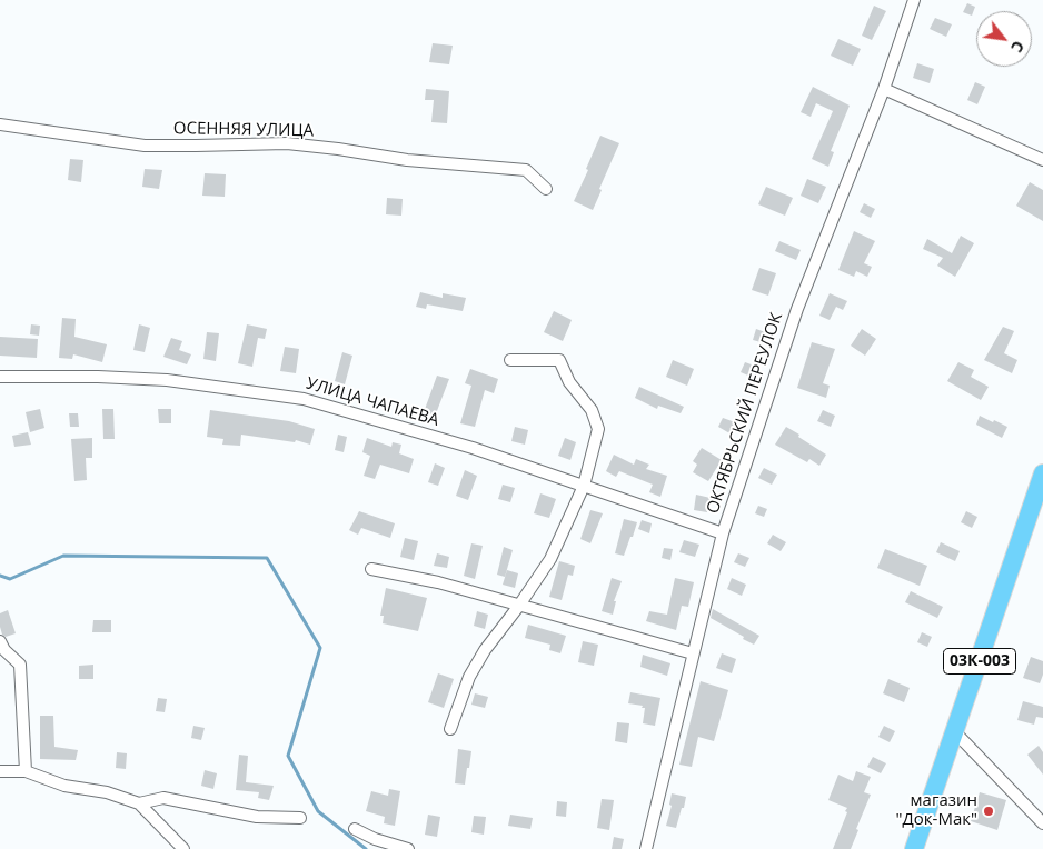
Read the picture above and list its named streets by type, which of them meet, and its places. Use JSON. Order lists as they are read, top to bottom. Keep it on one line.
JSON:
{"streets":{"main road":["03К-003"],"street":["ОСЕННЯЯ УЛИЦА","УЛИЦА ЧАПАЕВА","ОКТЯБРЬСКИЙ ПЕРЕУЛОК"]},"crossings":[["УЛИЦА ЧАПАЕВА","ОКТЯБРЬСКИЙ ПЕРЕУЛОК"]],"places":["магазин \"Док-Мак\""],"north":"bottom right"}
